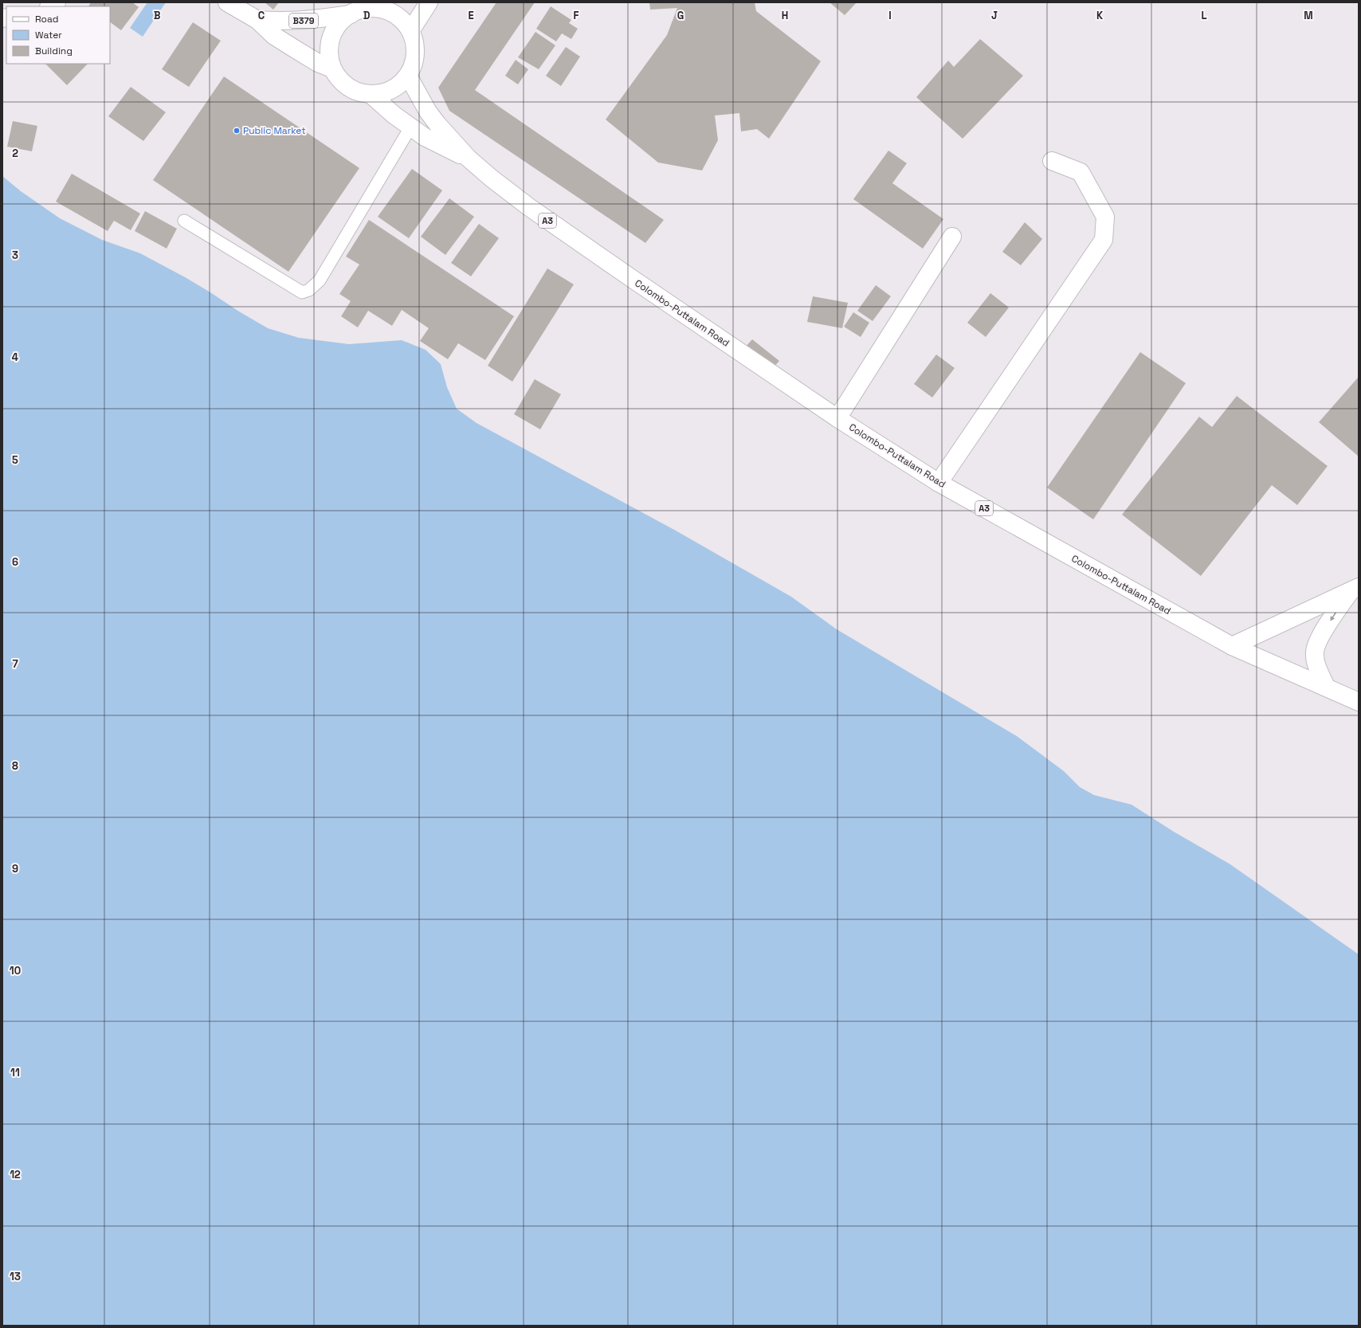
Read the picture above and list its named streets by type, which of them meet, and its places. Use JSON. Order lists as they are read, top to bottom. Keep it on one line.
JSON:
{"streets":{"main road":["B379","A3","Colombo-Puttalam Road"]},"crossings":[["B379","Colombo-Puttalam Road"]],"places":["Public Market"],"legend":["Road","Water","Building"],"grid":{"columns":["B","C","D","E","F","G","H","I","J","K","L","M"],"rows":["2","3","4","5","6","7","8","9","10","11","12","13"]}}
